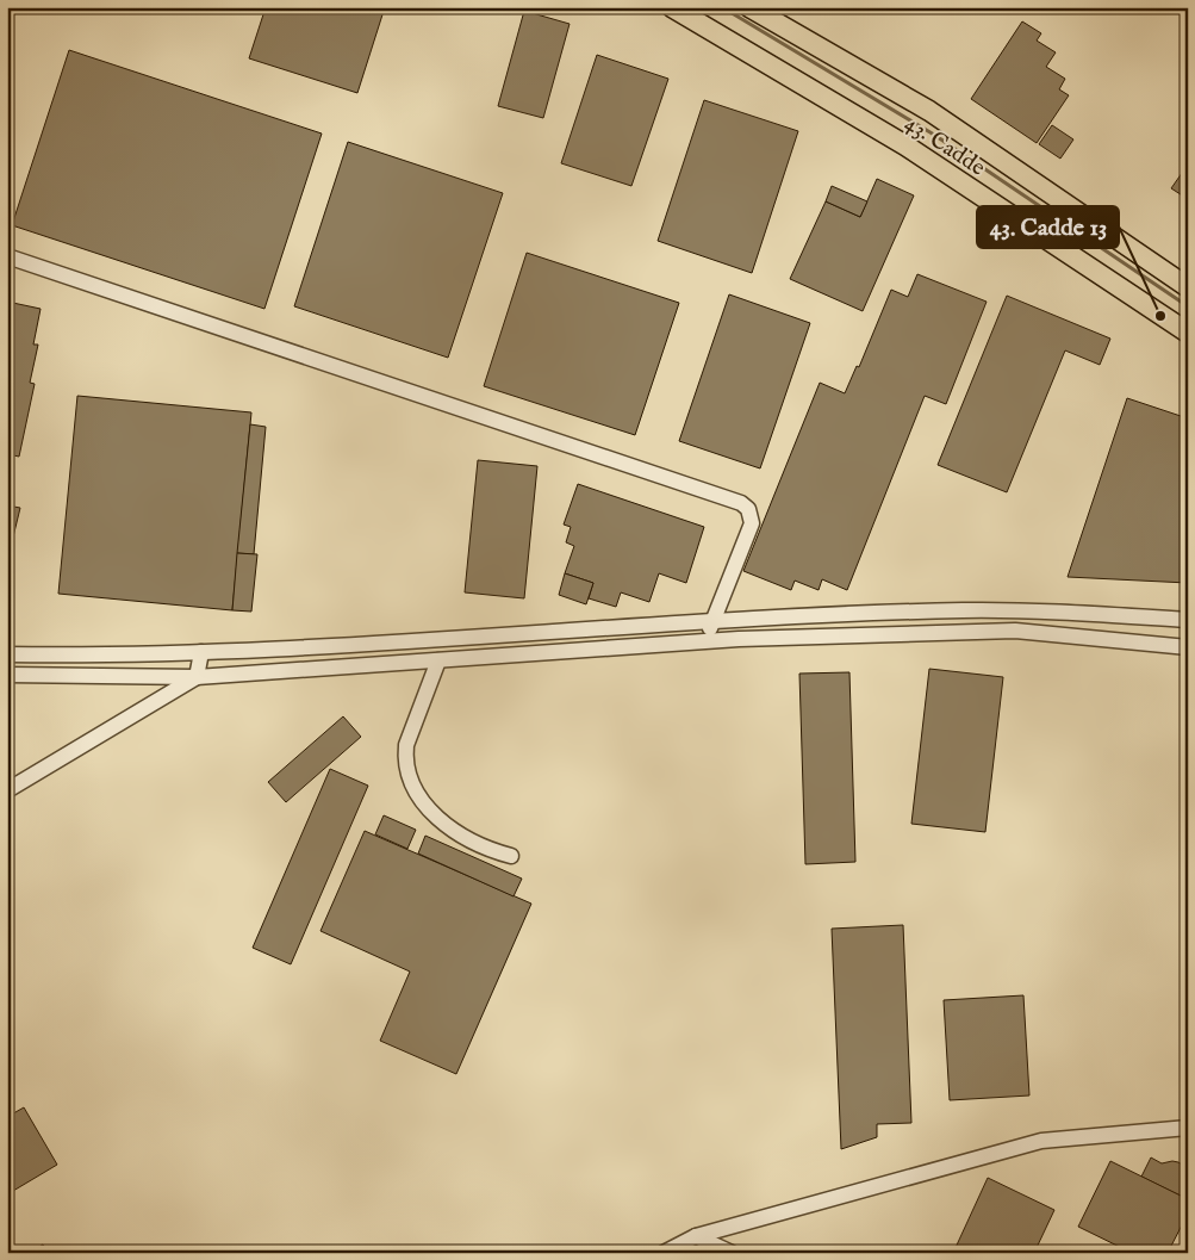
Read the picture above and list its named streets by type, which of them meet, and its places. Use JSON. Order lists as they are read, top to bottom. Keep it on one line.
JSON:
{"streets":{"main road":["43. Cadde"]},"places":["43. Cadde 13"]}
